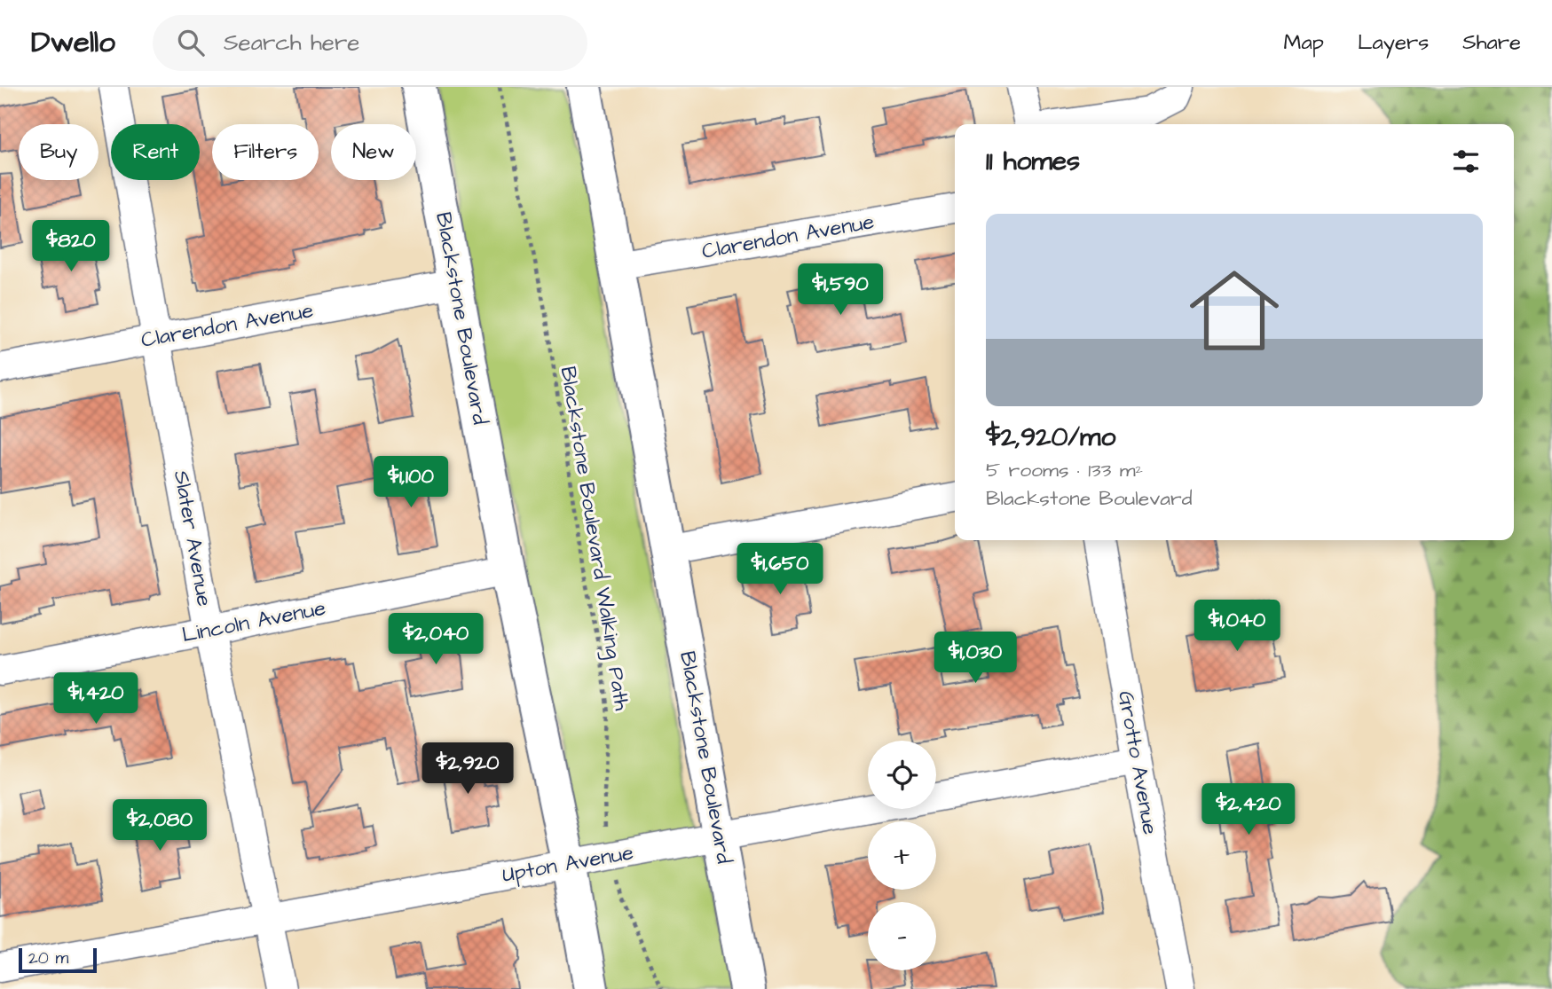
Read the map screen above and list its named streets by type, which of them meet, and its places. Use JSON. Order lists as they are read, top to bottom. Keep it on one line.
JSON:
{"streets":{"main road":["Blackstone Boulevard"],"street":["Clarendon Avenue","Slater Avenue","Lincoln Avenue","Grotto Avenue","Upton Avenue"],"path":["Blackstone Boulevard Walking Path"]},"crossings":[["Clarendon Avenue","Blackstone Boulevard"],["Clarendon Avenue","Slater Avenue"],["Blackstone Boulevard","Lincoln Avenue"],["Blackstone Boulevard","Upton Avenue"],["Slater Avenue","Lincoln Avenue"],["Slater Avenue","Upton Avenue"],["Blackstone Boulevard Walking Path","Upton Avenue"],["Grotto Avenue","Upton Avenue"]],"scale_bar":"20 m","page":{"header":"Dwello","search":"Search here","nav":["Map","Layers","Share"],"chip":["Buy","Rent","Filters","New"],"heading":"11 homes","list":[{"name":"$2,920/mo","note":"5 rooms · 133 m² · Blackstone Boulevard"}],"price":["$820","$1,590","$1,100","$1,650","$1,040","$2,040","$1,030","$1,420","$2,920","$2,420","$2,080"],"map_buttons":["+","−"],"scale":"20 m"}}
